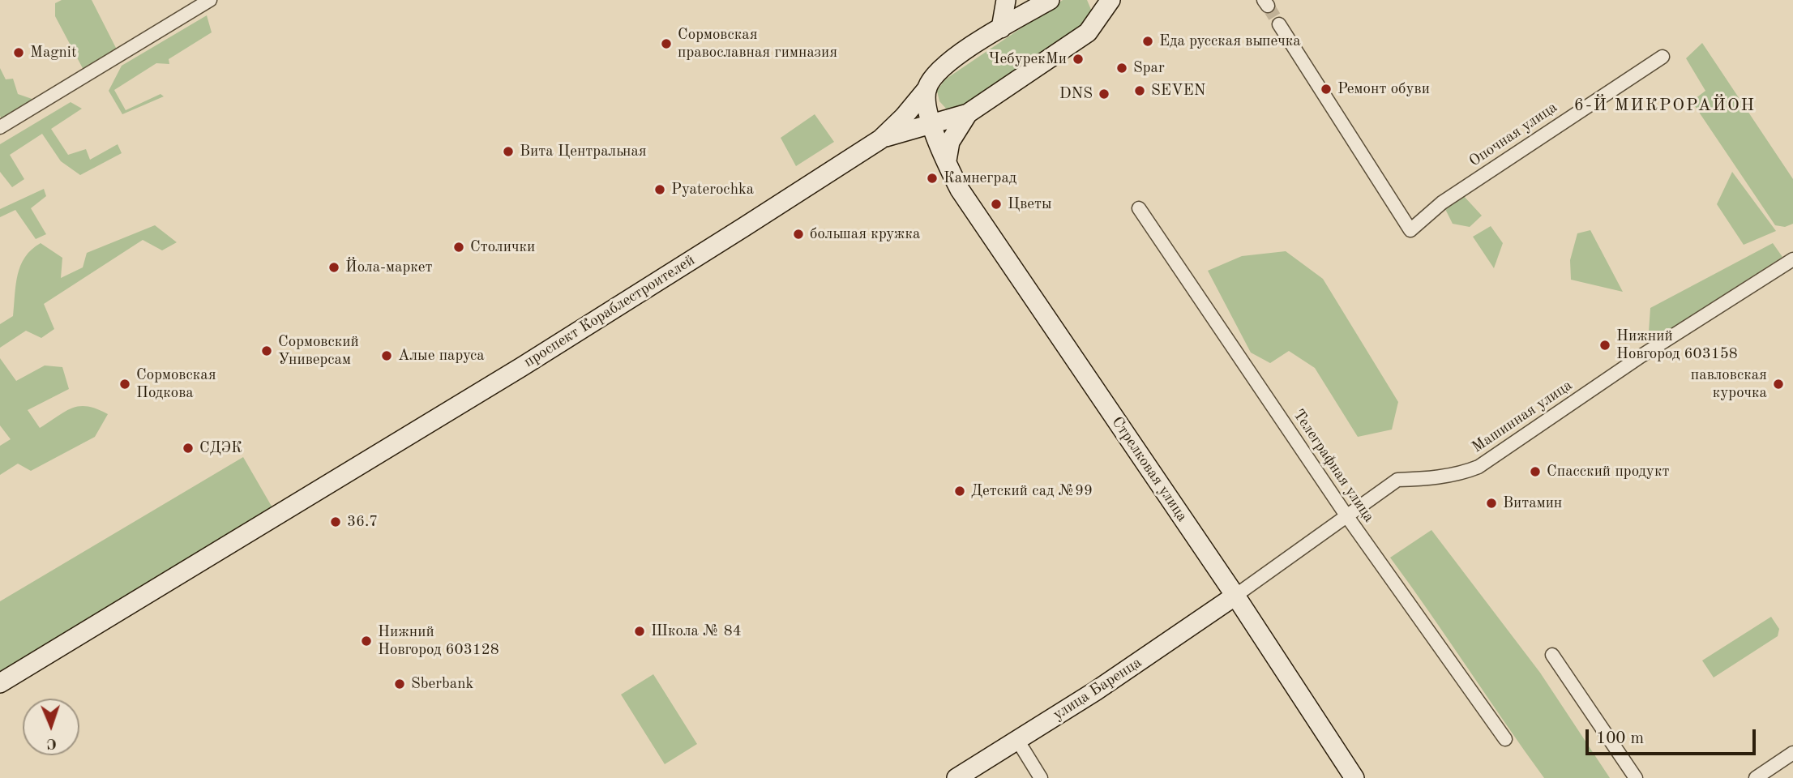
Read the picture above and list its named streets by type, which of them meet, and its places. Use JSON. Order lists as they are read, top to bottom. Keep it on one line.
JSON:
{"streets":{"street":["Опочная улица","проспект Кораблестроителей","Машинная улица","Телеграфная улица","Стрелковая улица","улица Баренца"]},"crossings":[["проспект Кораблестроителей","Стрелковая улица"],["Машинная улица","Телеграфная улица"],["Машинная улица","Стрелковая улица"],["Машинная улица","улица Баренца"],["Стрелковая улица","улица Баренца"]],"districts":["6-Й МИКРОРАЙОН"],"places":["Еда русская выпечка","Сормовская православная гимназия","Magnit","ЧебурекМи","Spar","Ремонт обуви","SEVEN","DNS","Вита Центральная","Камнеград","Pyaterochka","Цветы","большая кружка","Столички","Йола-маркет","Нижний Новгород 603158","Сормовский Универсам","Алые паруса","Сормовская Подкова","павловская курочка","СДЭК","Спасский продукт","Детский сад №99","Витамин","36.7","Школа № 84","Нижний Новгород 603128","Sberbank"],"scale_bar":"100 m","north":"bottom"}
